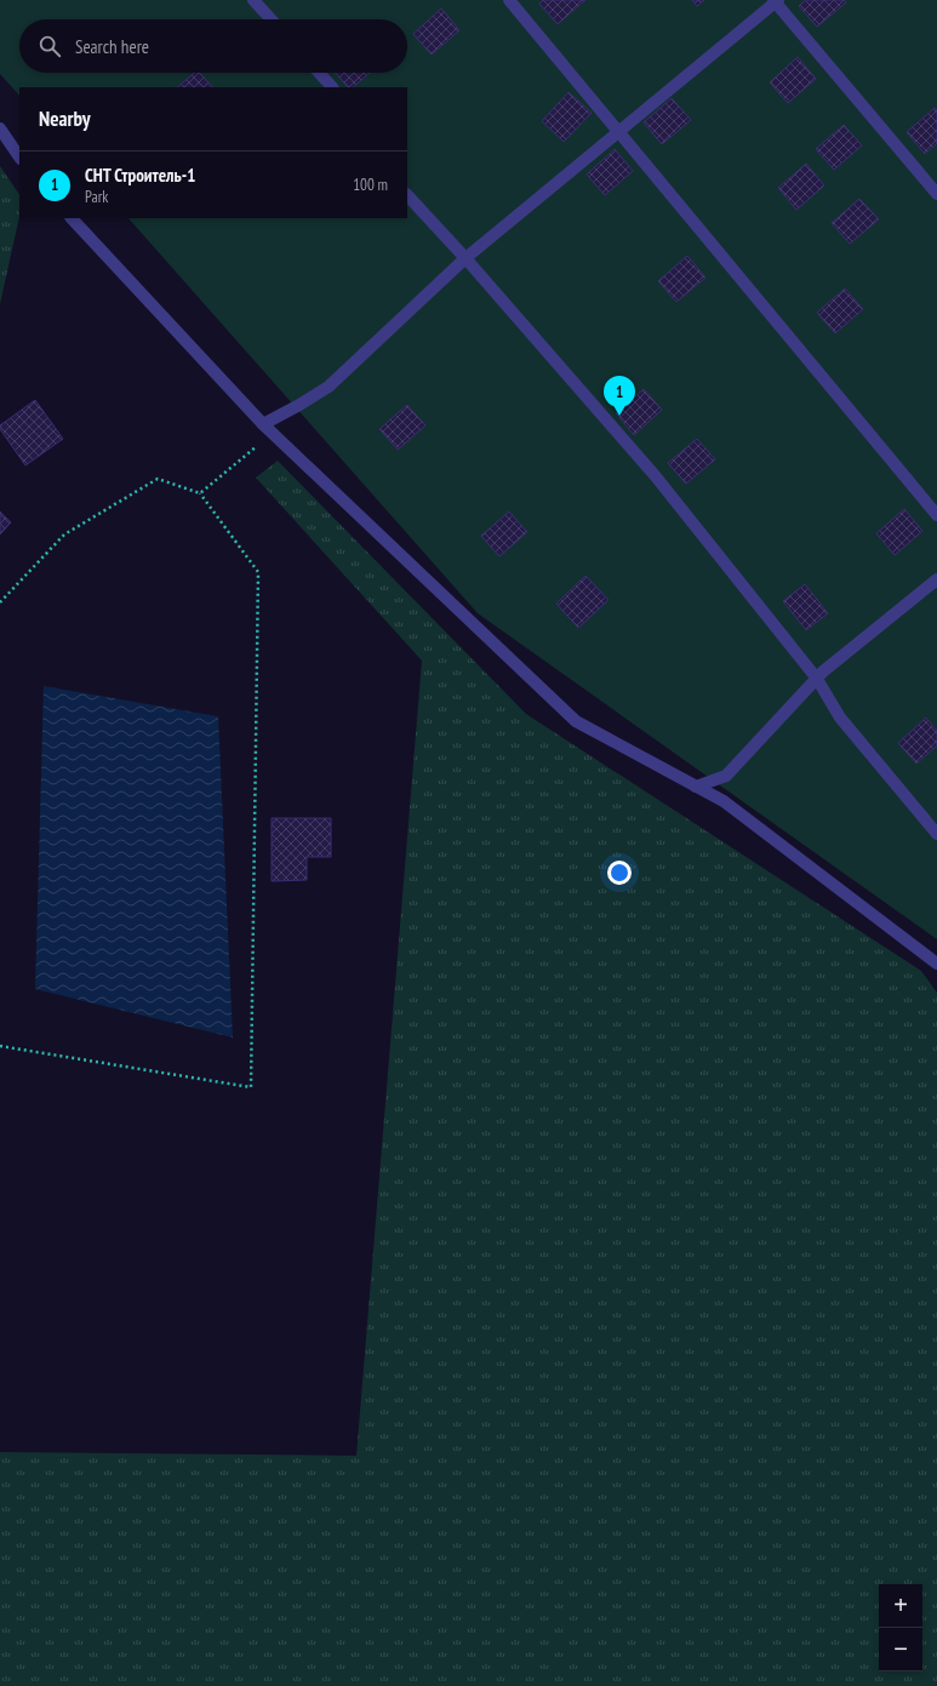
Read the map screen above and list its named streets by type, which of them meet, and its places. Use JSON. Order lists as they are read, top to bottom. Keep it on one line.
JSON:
{"page":{"search":"Search here","heading":"Nearby","list":[{"mark":"1","name":"СНТ Строитель-1","note":"Park","value":"100 m"}],"pins":"1","map_buttons":["+","−"]}}
